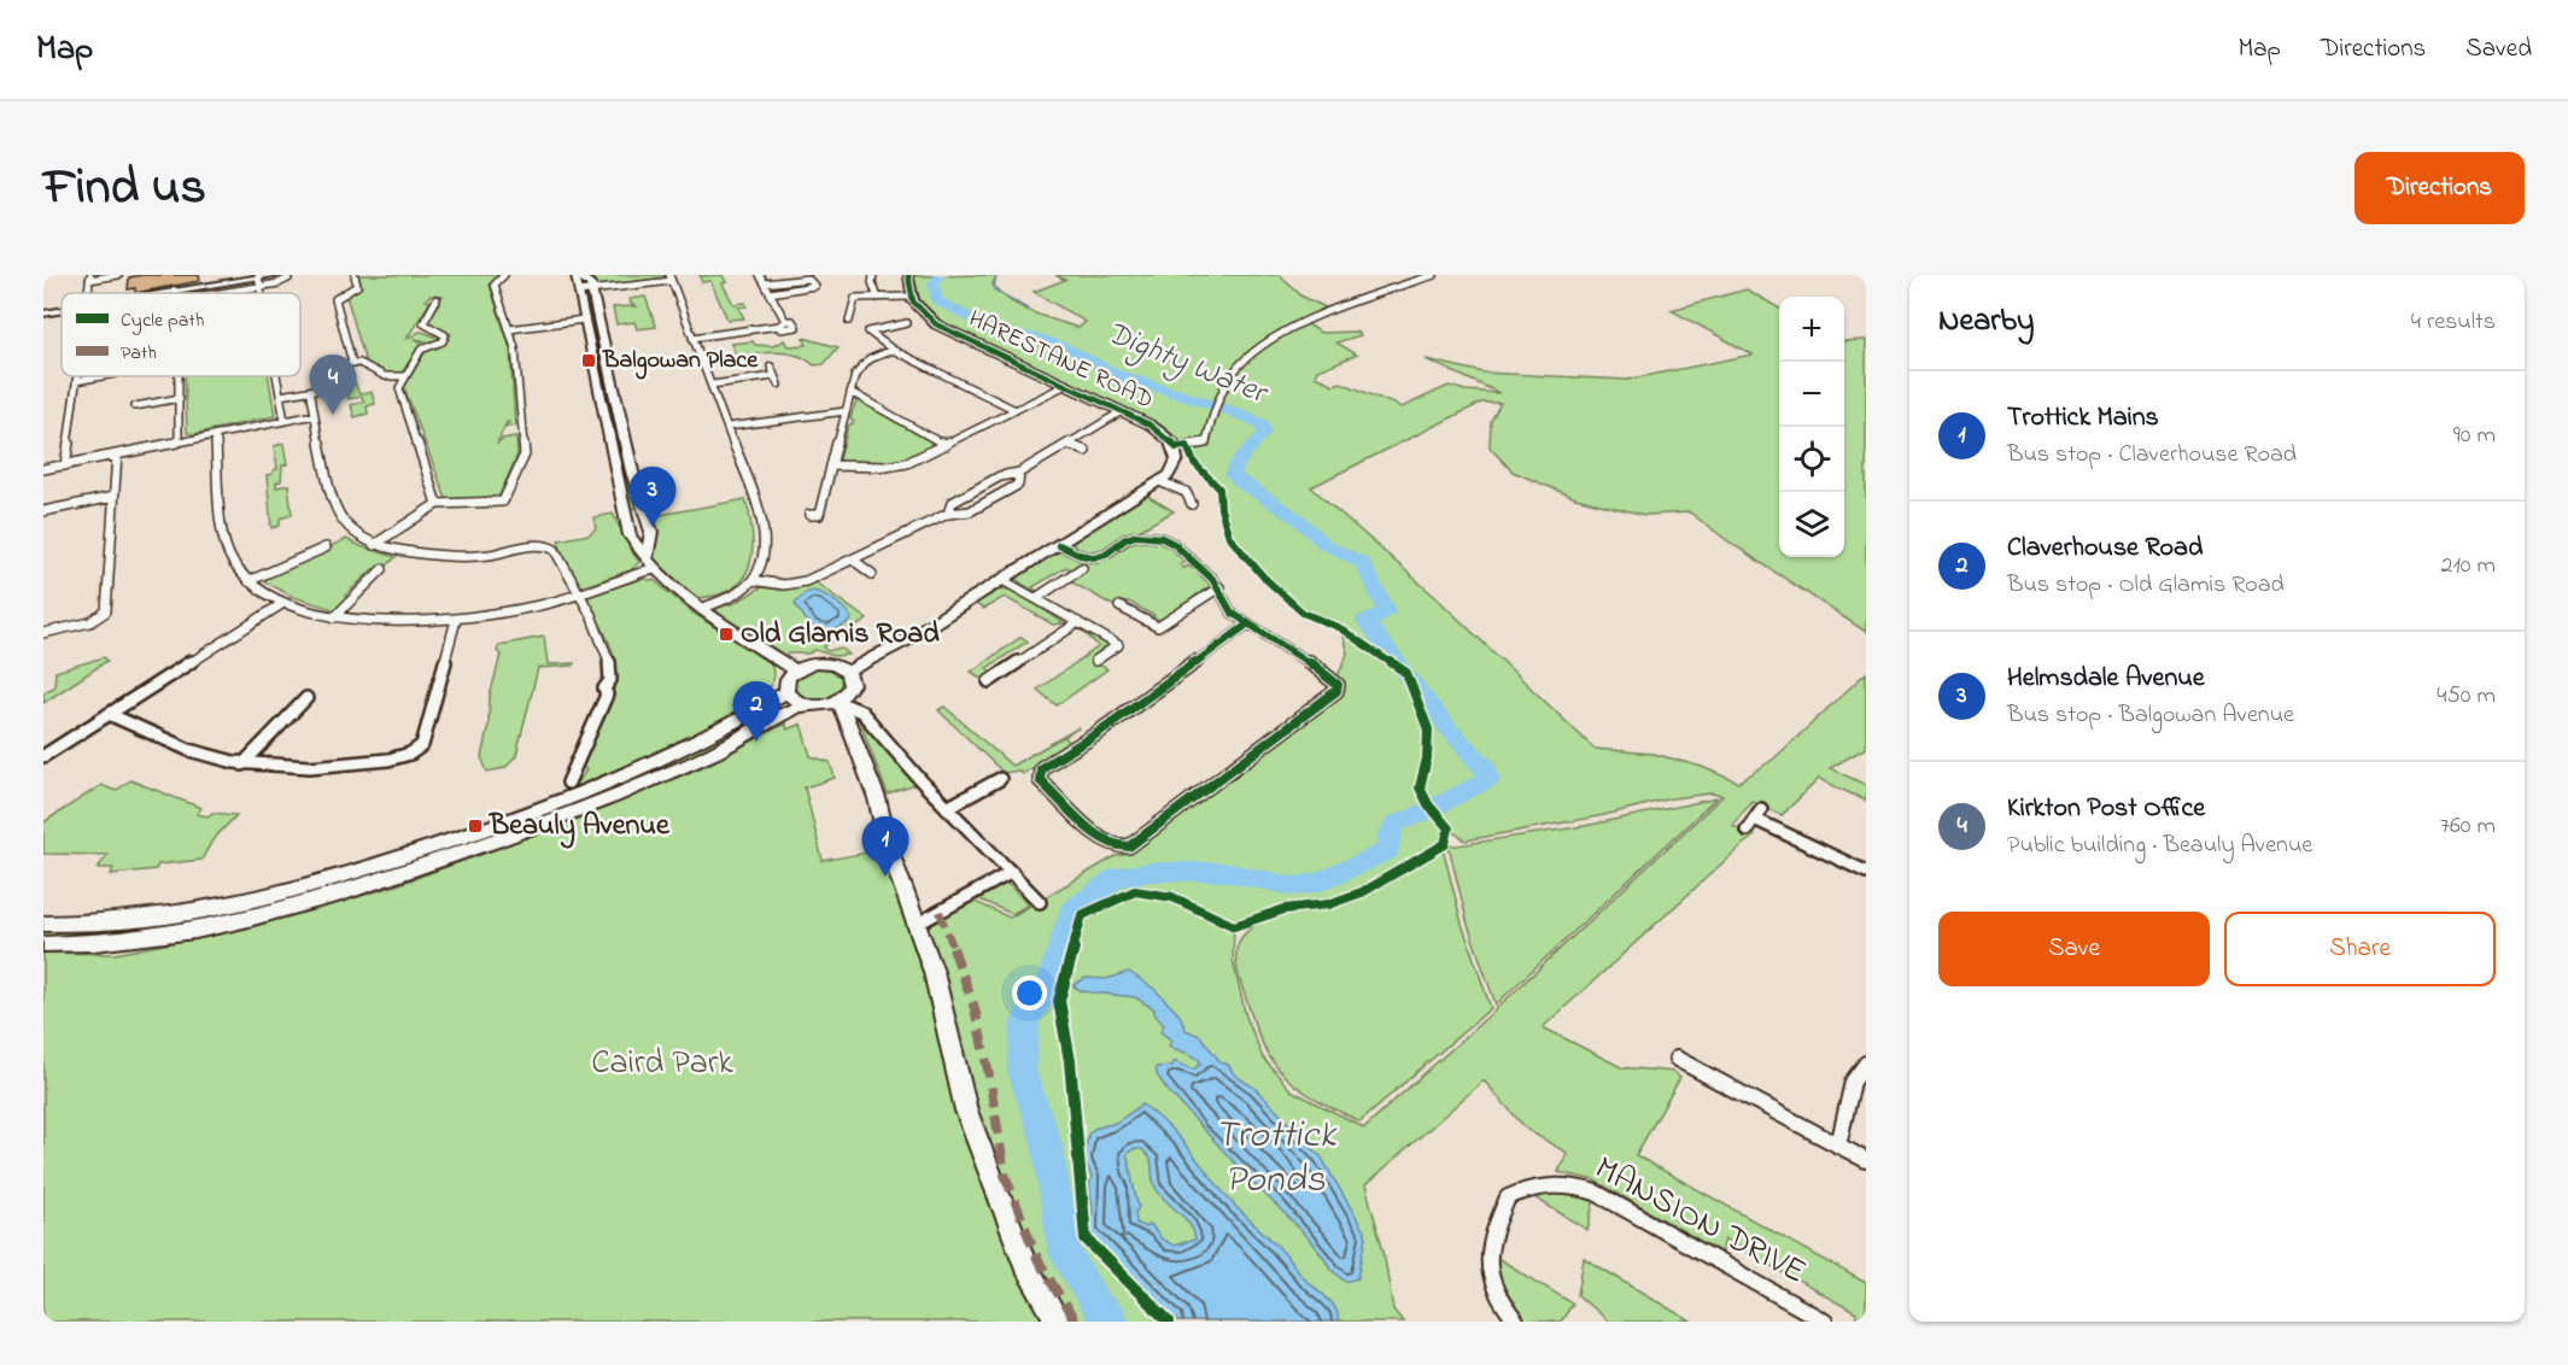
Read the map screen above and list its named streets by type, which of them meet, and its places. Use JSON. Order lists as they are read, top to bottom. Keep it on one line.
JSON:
{"streets":{"street":["HARESTANE ROAD","MANSION DRIVE"]},"water":["Dighty Water","Trottick Ponds"],"parks":["Caird Park"],"places":{"transit":["Balgowan Place","Old Glamis Road","Beauly Avenue"]},"legend":["Cycle path","Path"],"page":{"header":"Map","nav":["Map","Directions","Saved"],"title":"Find us","buttons":["Directions",["Save","Share"]],"heading":["Nearby","4 results"],"map_buttons":["+","−"],"pins":["4","3","2","1"],"list":[{"mark":"1","name":"Trottick Mains","note":"Bus stop · Claverhouse Road","value":"90 m"},{"mark":"2","name":"Claverhouse Road","note":"Bus stop · Old Glamis Road","value":"210 m"},{"mark":"3","name":"Helmsdale Avenue","note":"Bus stop · Balgowan Avenue","value":"450 m"},{"mark":"4","name":"Kirkton Post Office","note":"Public building · Beauly Avenue","value":"760 m"}]}}
